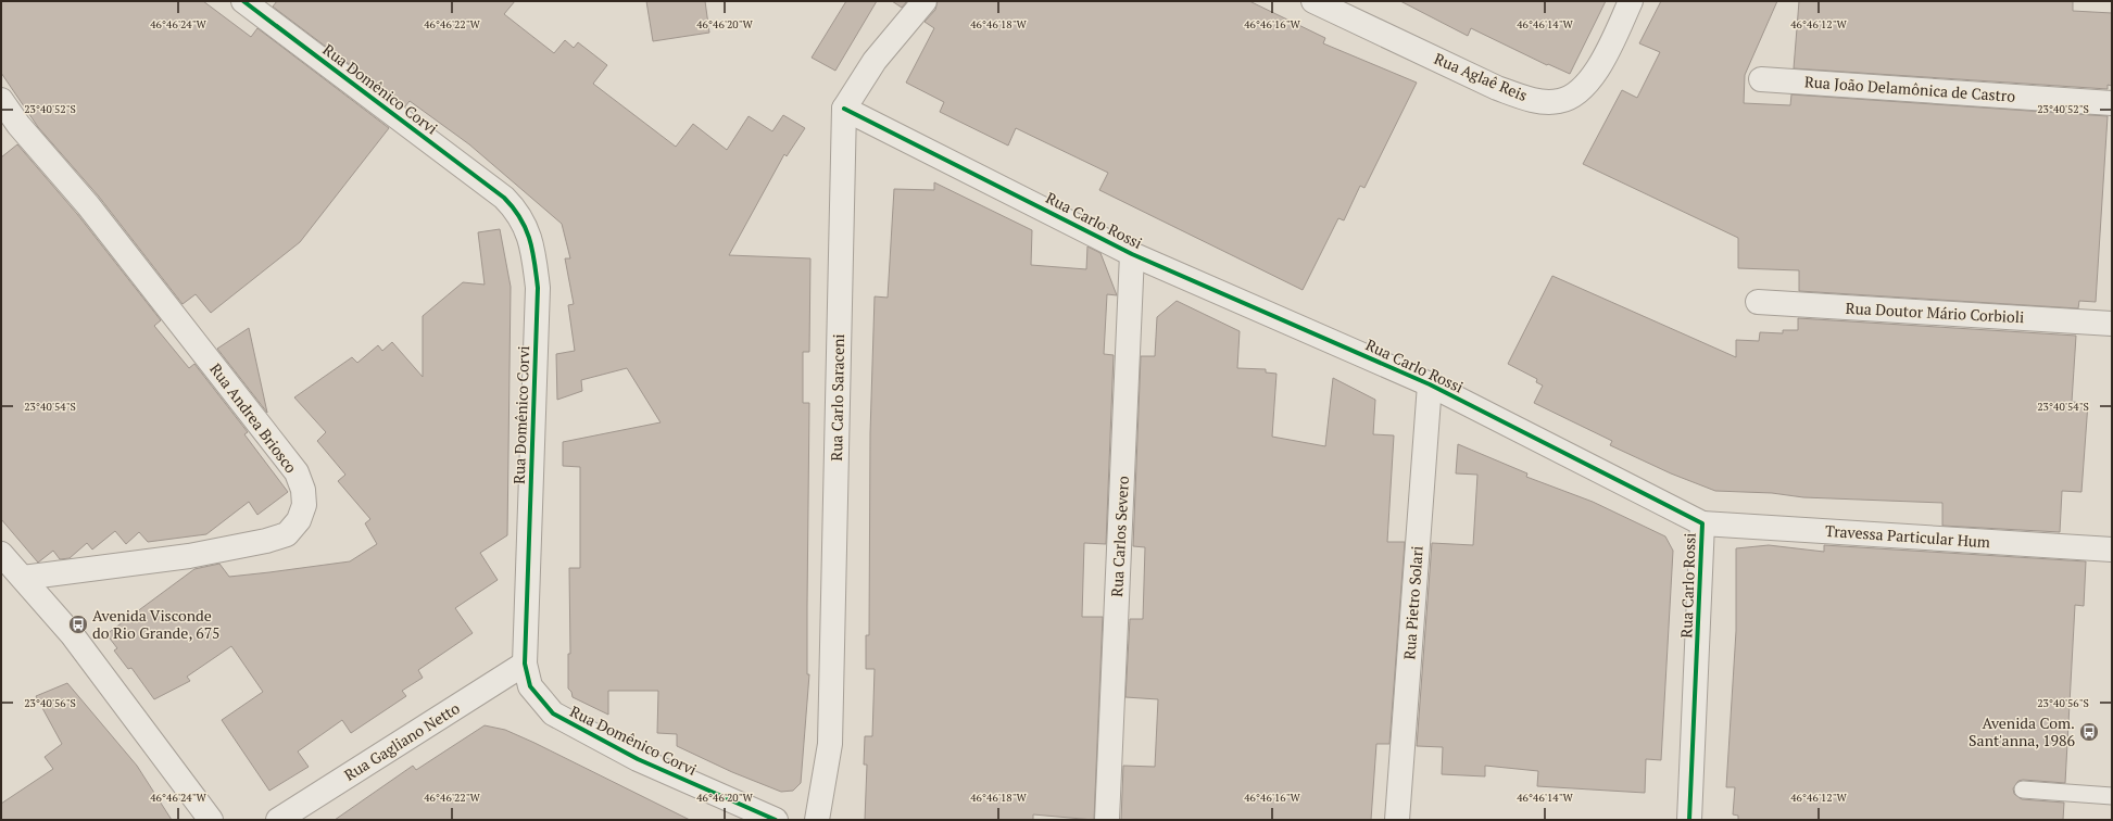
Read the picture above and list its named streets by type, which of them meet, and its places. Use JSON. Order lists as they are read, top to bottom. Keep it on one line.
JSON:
{"streets":{"street":["Rua Aglaê Reis","Rua Domênico Corvi","Rua João Delamônica de Castro","Rua Carlo Rossi","Rua Doutor Mário Corbioli","Rua Carlo Saraceni","Rua Andrea Briosco","Rua Carlos Severo","Travessa Particular Hum","Rua Pietro Solari","Rua Gagliano Netto"]},"crossings":[["Rua Domênico Corvi","Rua Gagliano Netto"],["Rua Carlo Rossi","Rua Carlo Saraceni"],["Rua Carlo Rossi","Rua Carlos Severo"],["Rua Carlo Rossi","Travessa Particular Hum"],["Rua Carlo Rossi","Rua Pietro Solari"]],"places":{"bus stop":["Avenida Visconde do Rio Grande, 675","Avenida Com. Sant'anna, 1986"]},"coordinates":["46°46'24\"W","46°46'22\"W","46°46'20\"W","46°46'18\"W","46°46'16\"W","46°46'14\"W","46°46'12\"W","23°40'52\"S","23°40'54\"S","23°40'56\"S"]}
